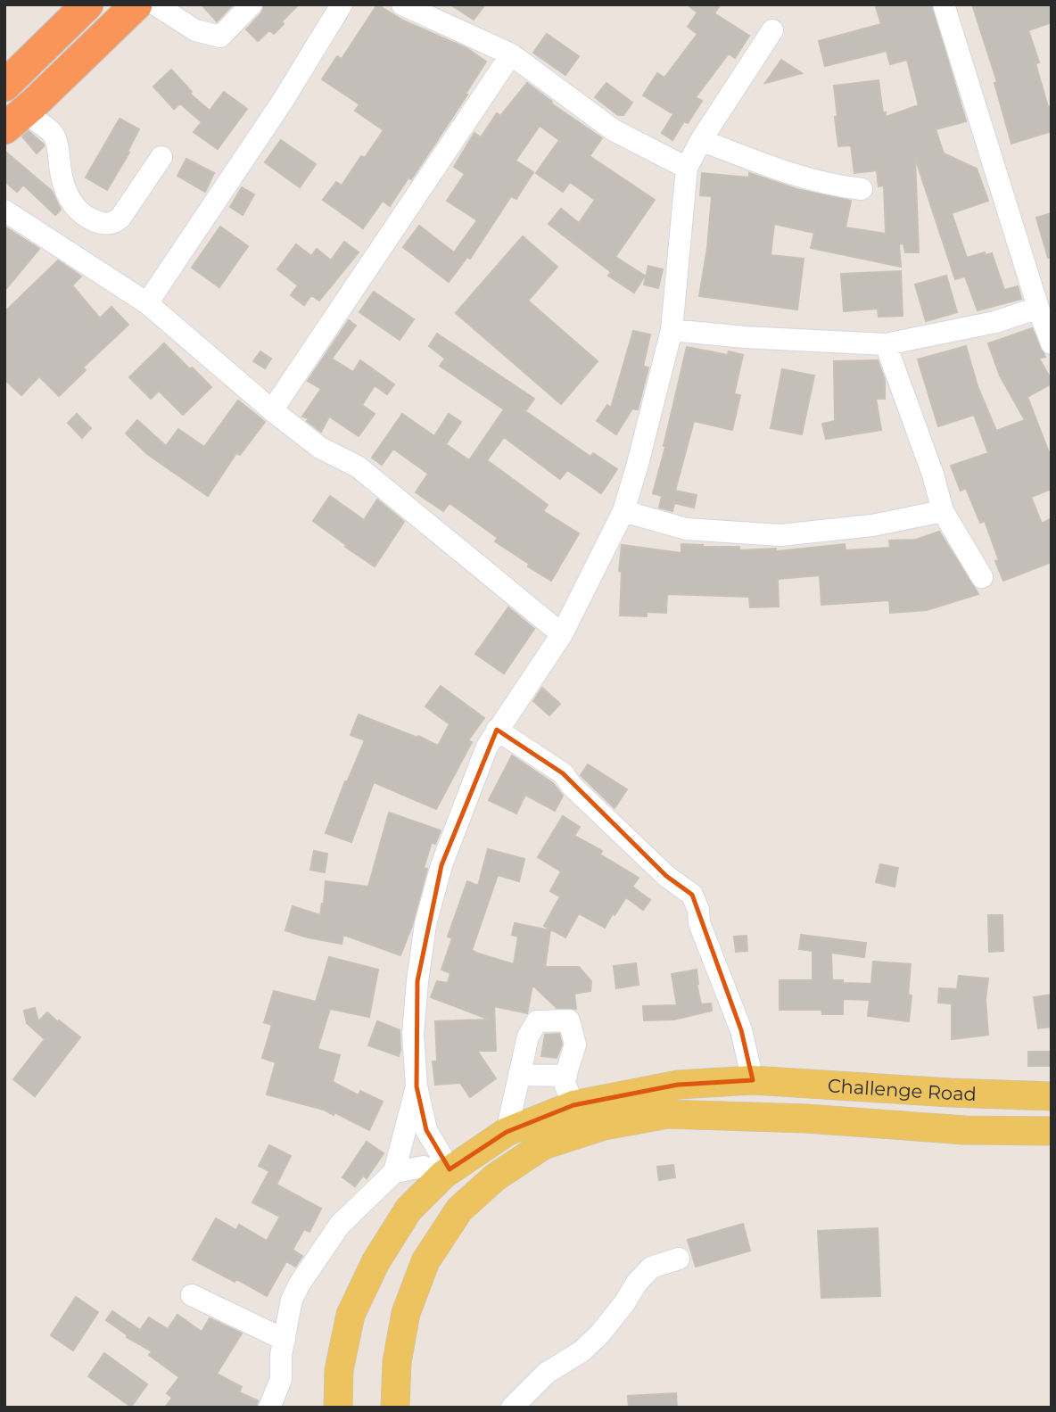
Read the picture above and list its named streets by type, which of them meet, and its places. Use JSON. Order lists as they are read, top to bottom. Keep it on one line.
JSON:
{"streets":{"main road":["Challenge Road"]}}
